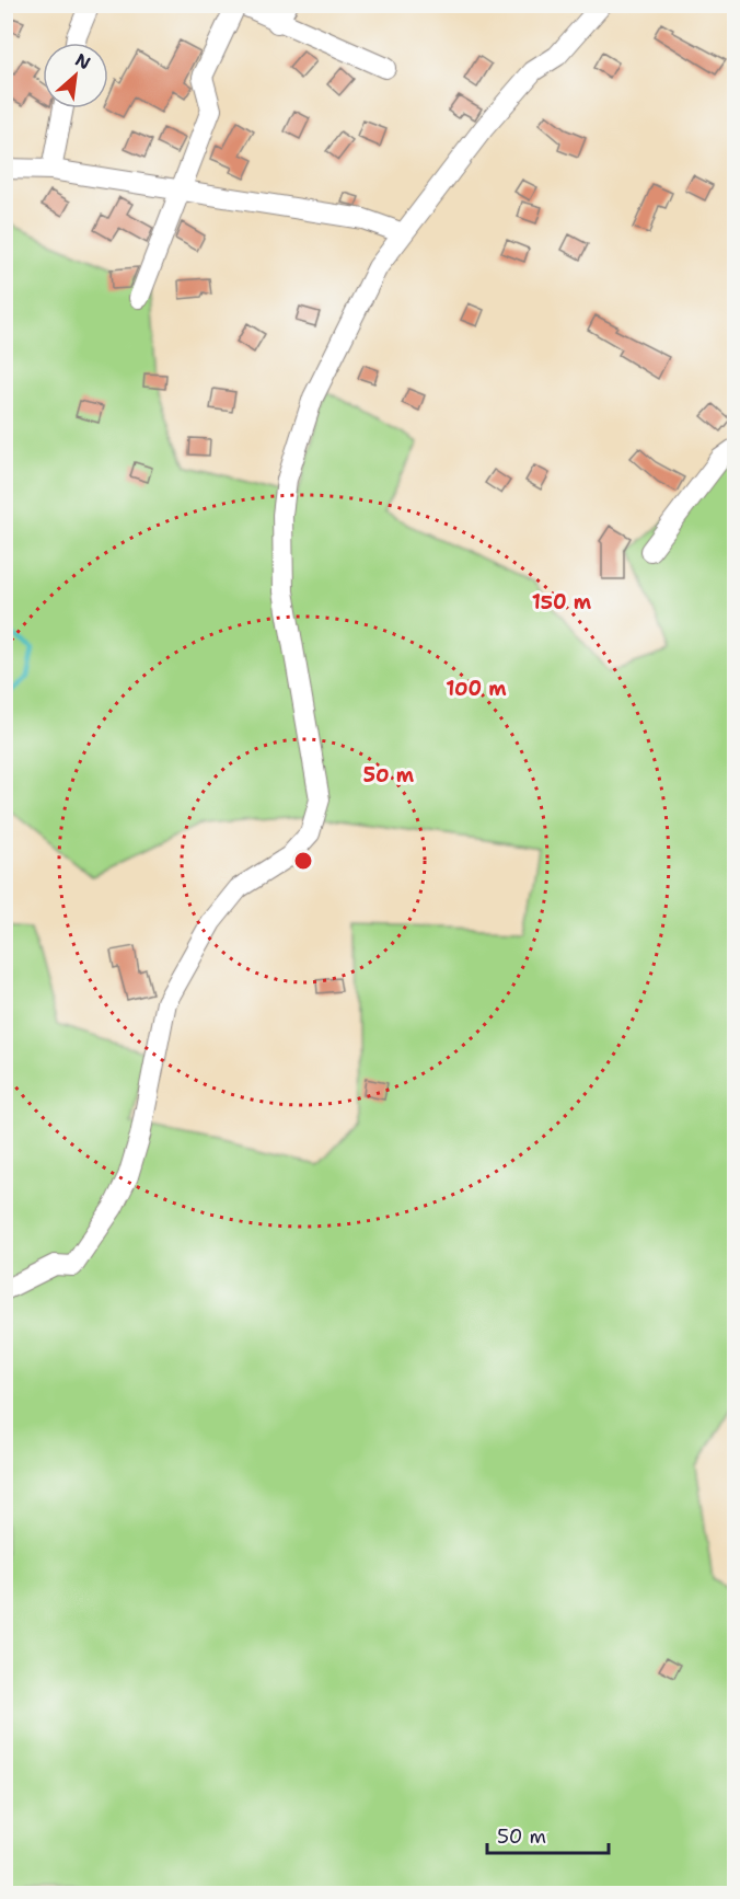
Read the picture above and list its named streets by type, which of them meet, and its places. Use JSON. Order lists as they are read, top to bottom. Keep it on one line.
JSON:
{"scale_bar":"50 m","north":"top right","rings":["150 m","100 m","50 m"]}
